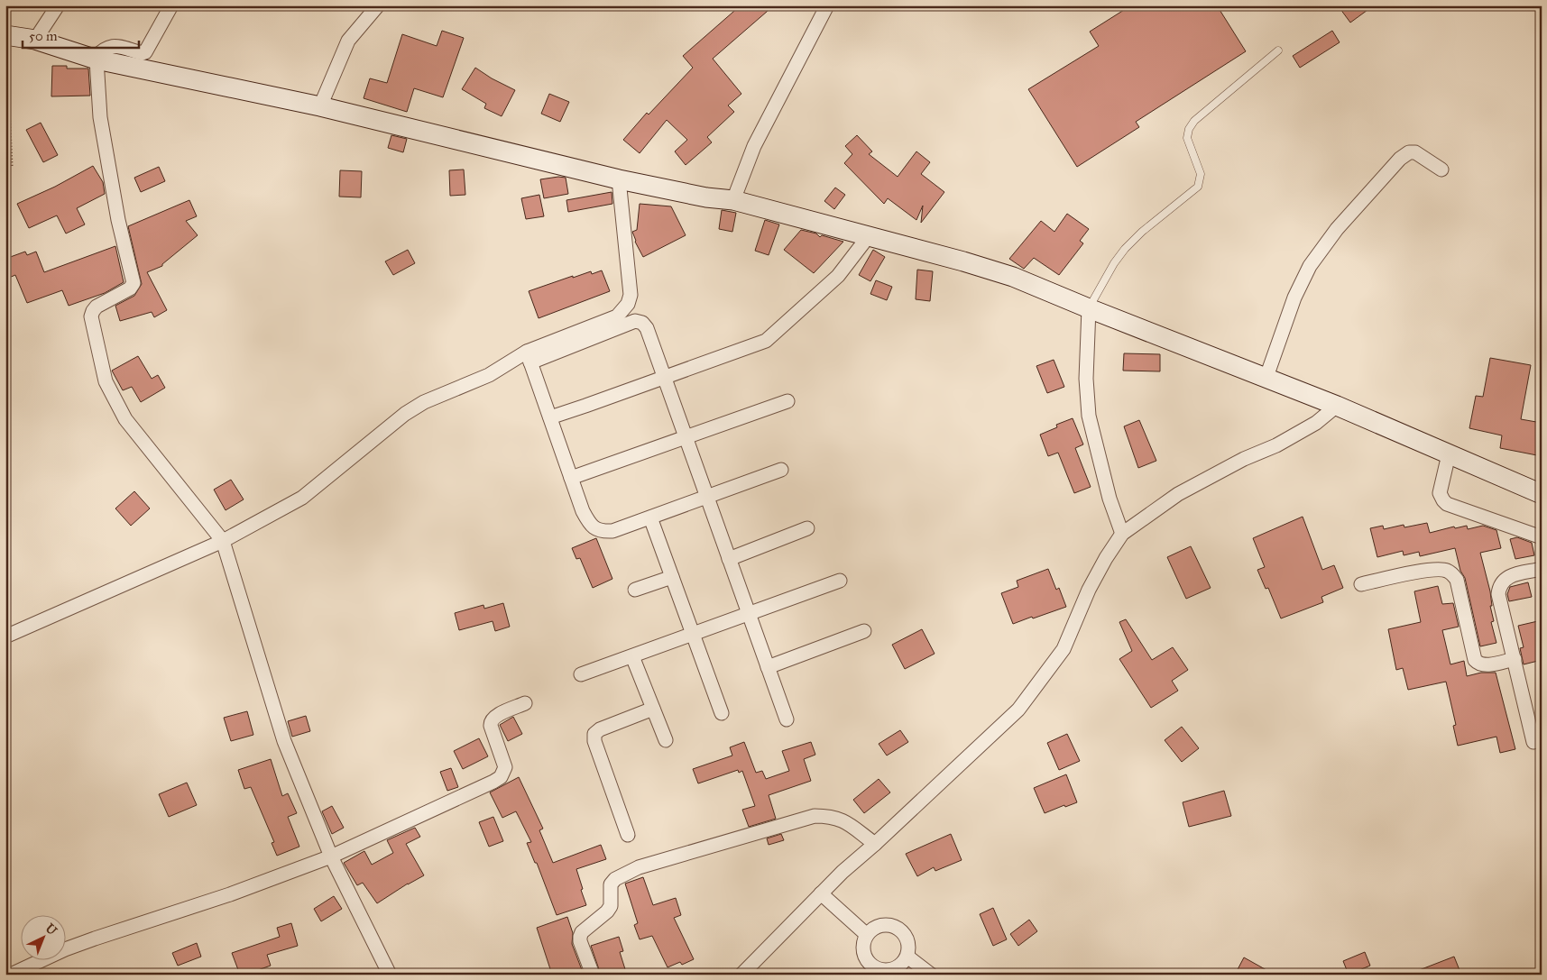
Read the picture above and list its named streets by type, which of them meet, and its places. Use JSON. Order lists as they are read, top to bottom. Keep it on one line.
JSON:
{"scale_bar":"50 m","north":"top right"}
